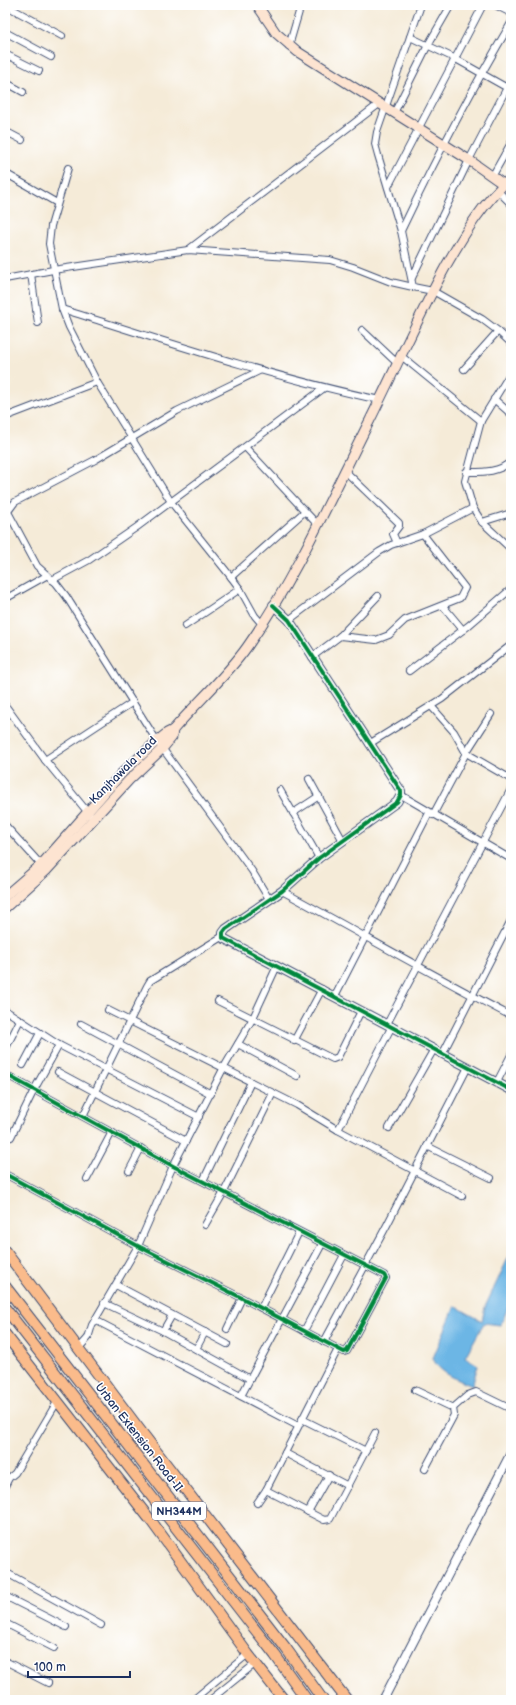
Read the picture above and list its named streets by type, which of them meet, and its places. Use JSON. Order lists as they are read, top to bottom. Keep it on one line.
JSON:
{"streets":{"main road":["Kanjhawala road","Urban Extension Road-II","NH344M"]},"scale_bar":"100 m"}
